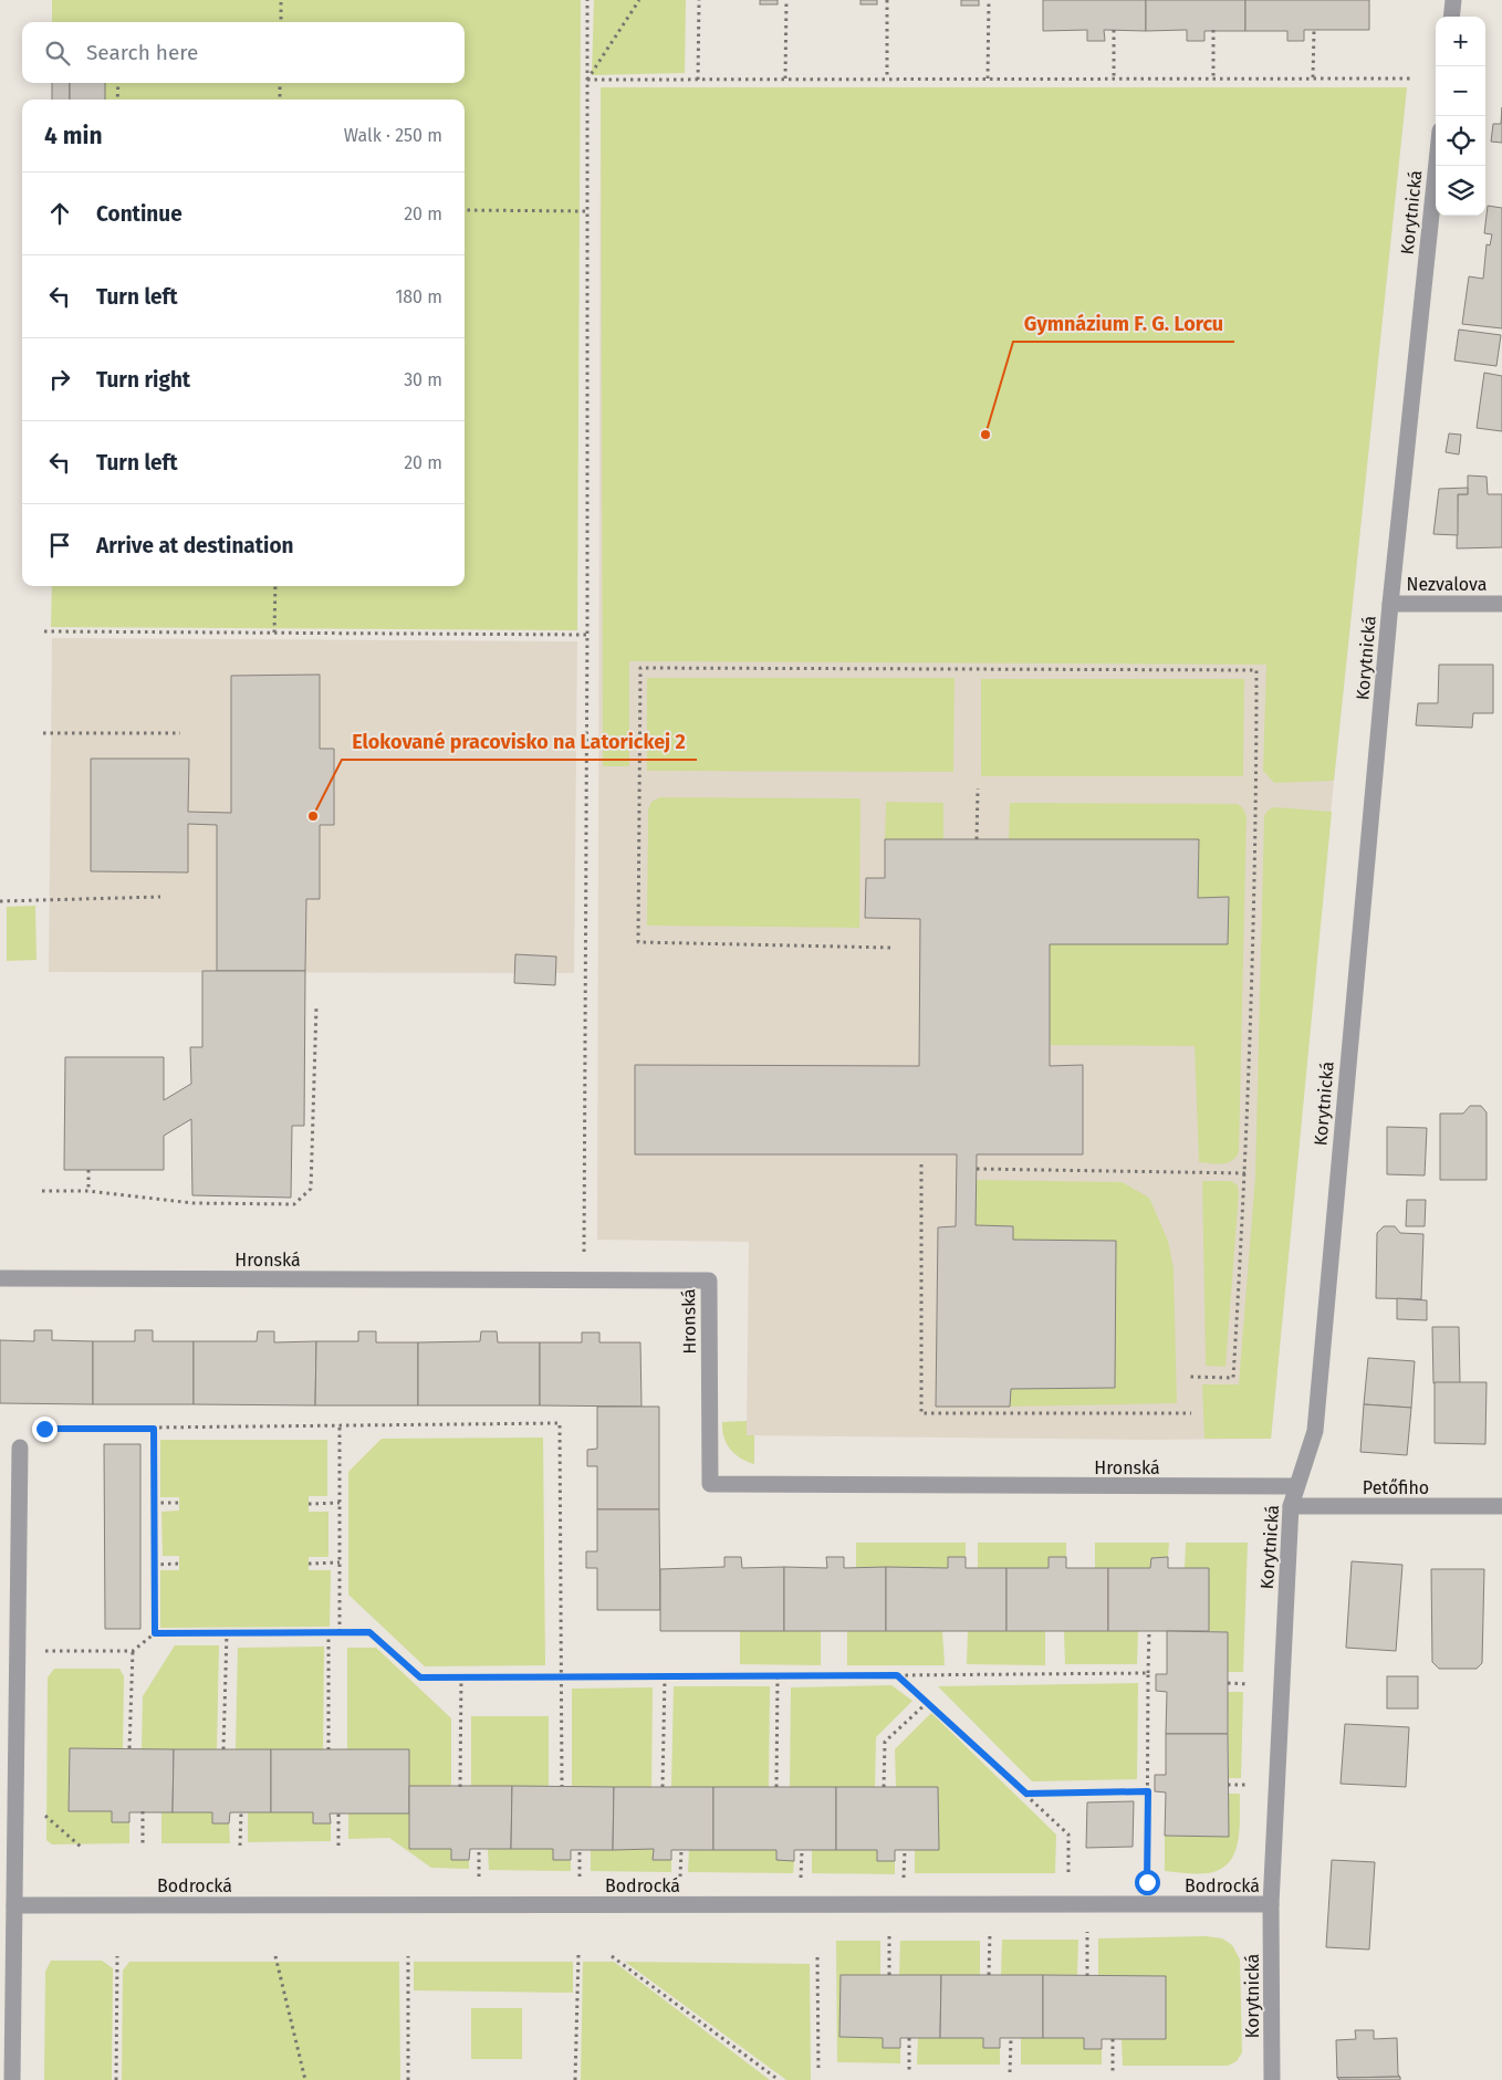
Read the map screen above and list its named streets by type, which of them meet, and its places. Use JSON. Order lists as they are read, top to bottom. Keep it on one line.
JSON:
{"streets":{"street":["Korytnická","Nezvalova","Hronská","Petőfiho","Bodrocká"]},"crossings":[["Korytnická","Nezvalova"],["Korytnická","Hronská"],["Korytnická","Petőfiho"],["Korytnická","Bodrocká"]],"places":["Gymnázium F. G. Lorcu","Elokované pracovisko na Latorickej 2"],"page":{"map_buttons":["+","−"],"search":"Search here","heading":["4 min","Walk · 250 m"],"list":[["Continue","20 m"],["Turn left","180 m"],["Turn right","30 m"],["Turn left","20 m"],"Arrive at destination"]}}
